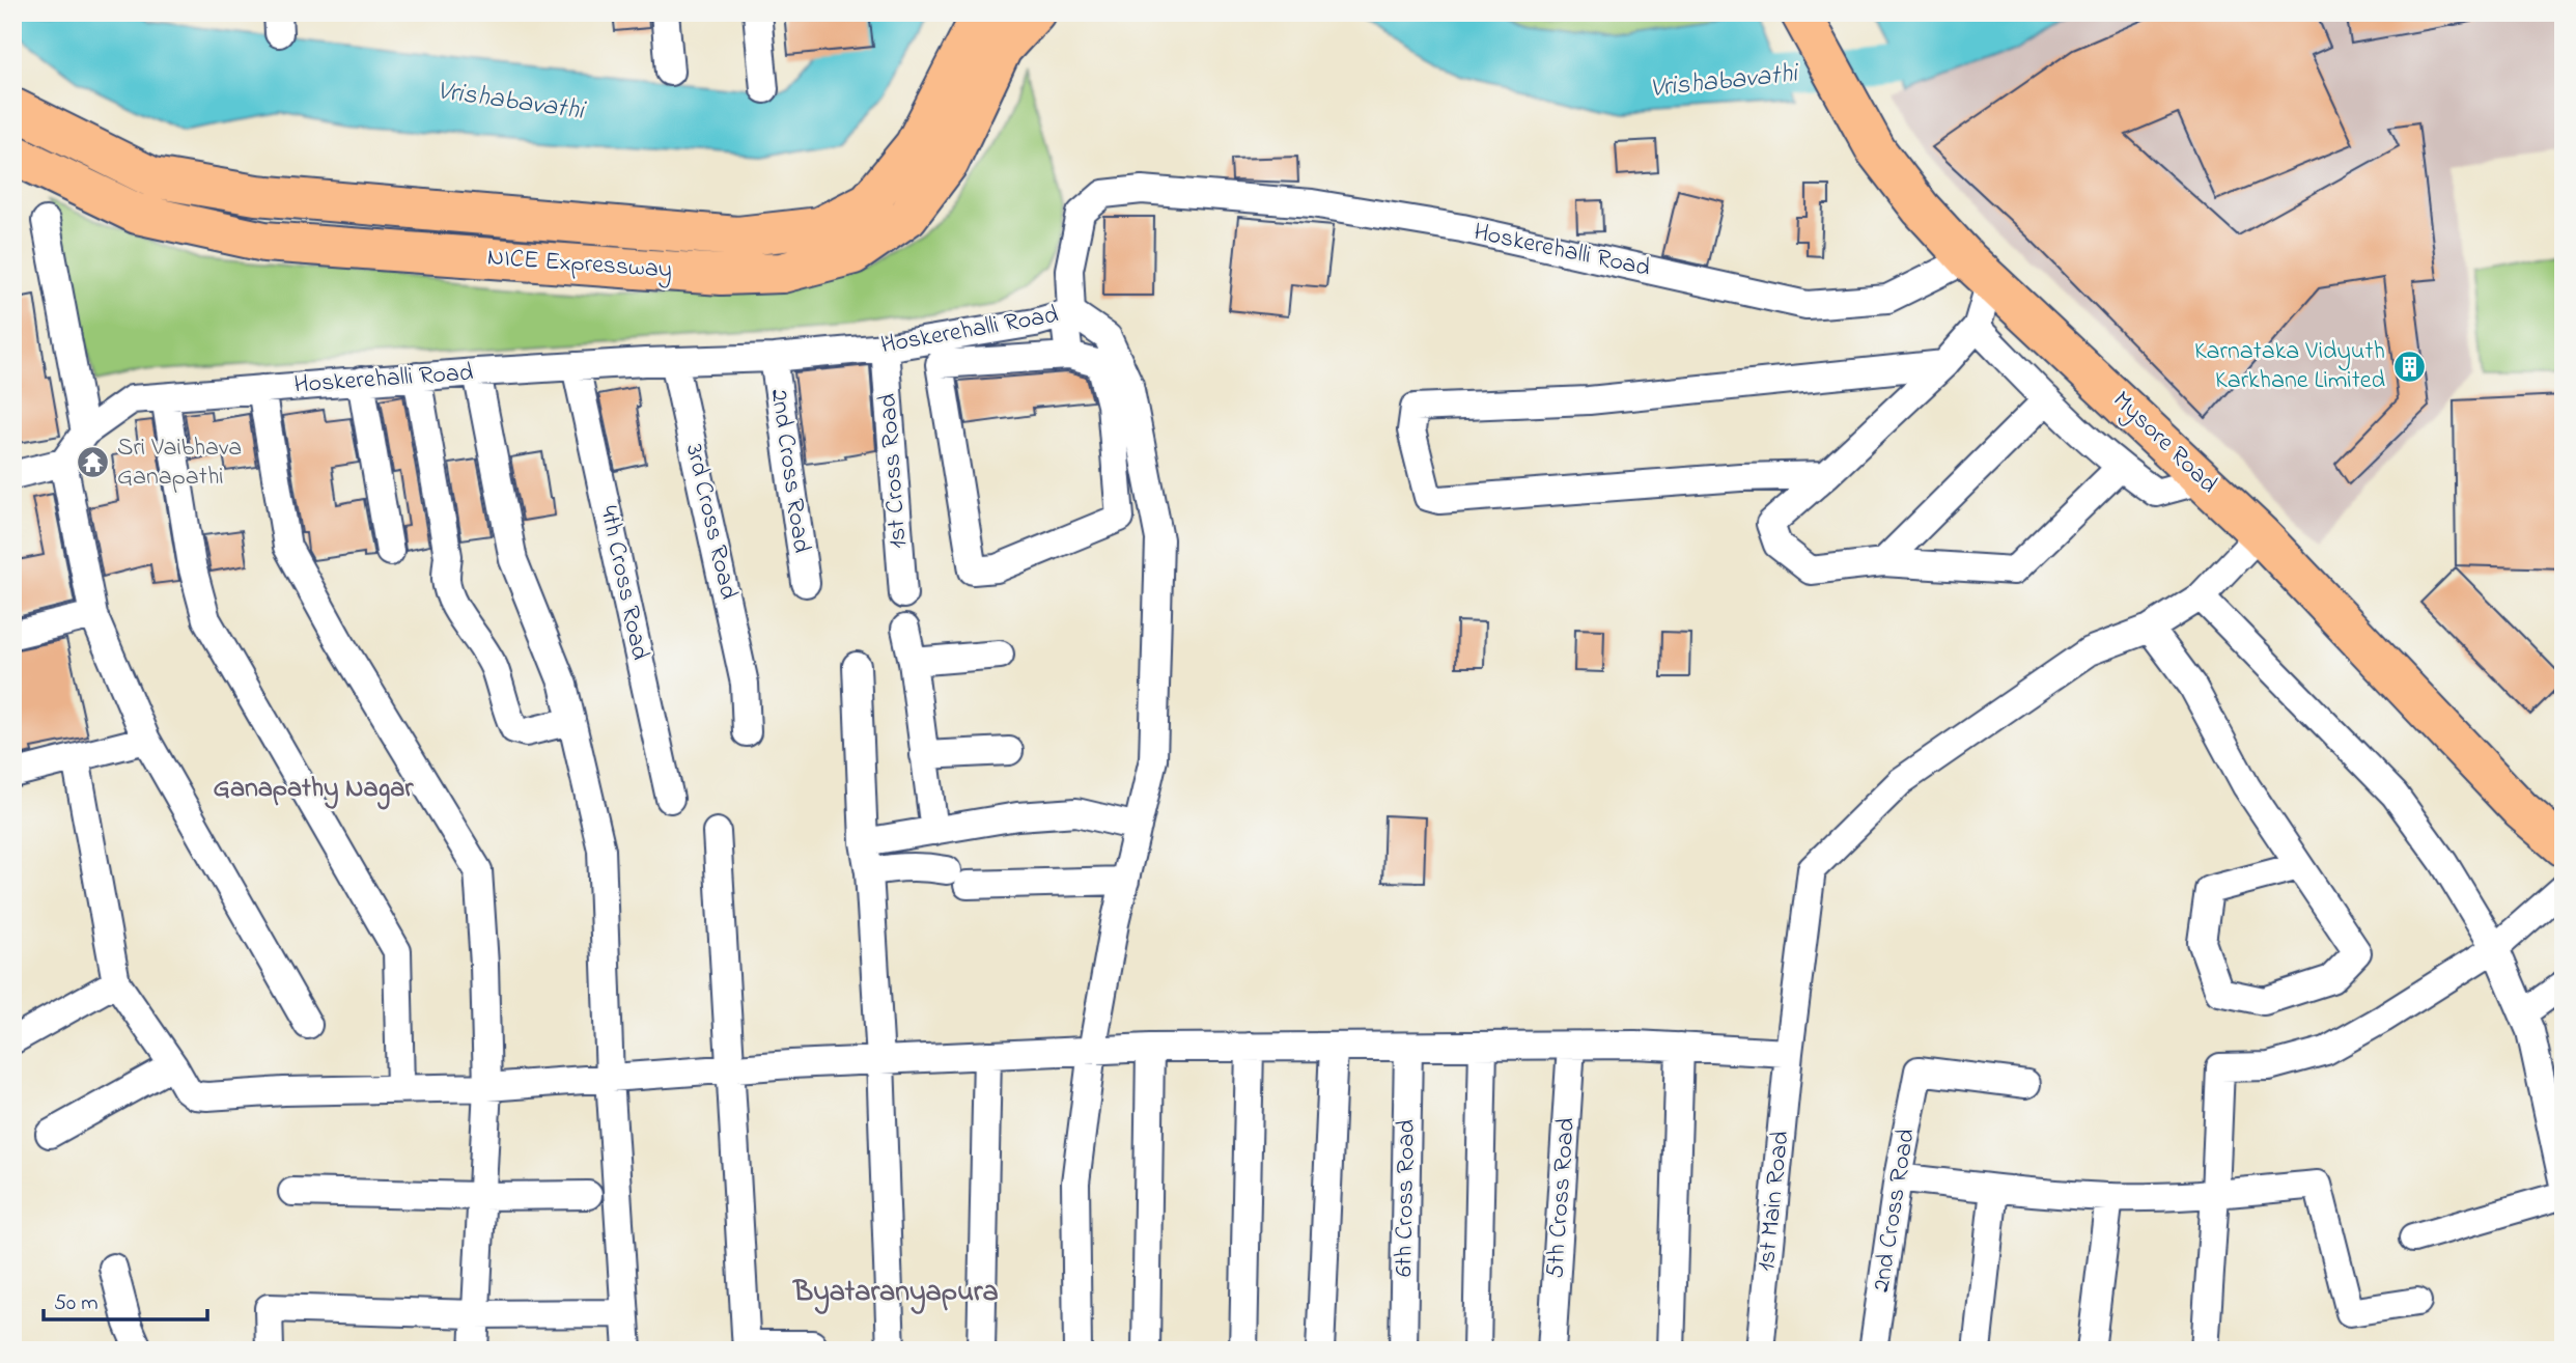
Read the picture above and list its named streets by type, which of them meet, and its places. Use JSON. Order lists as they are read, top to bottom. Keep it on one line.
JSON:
{"streets":{"highway":["NICE Expressway","Mysore Road"],"street":["Hoskerehalli Road","2nd Cross Road","1st Cross Road","3rd Cross Road","4th Cross Road","6th Cross Road","5th Cross Road","1st Main Road"]},"crossings":[["Hoskerehalli Road","Mysore Road"],["Hoskerehalli Road","2nd Cross Road"],["Hoskerehalli Road","1st Cross Road"],["Hoskerehalli Road","3rd Cross Road"],["Hoskerehalli Road","4th Cross Road"],["Mysore Road","1st Main Road"]],"districts":["Ganapathy Nagar","Byataranyapura"],"water":["Vrishabavathi"],"places":{"building":["Karnataka Vidyuth Karkhane Limited"],"temple":["Sri Vaibhava Ganapathi"]},"scale_bar":"50 m"}
